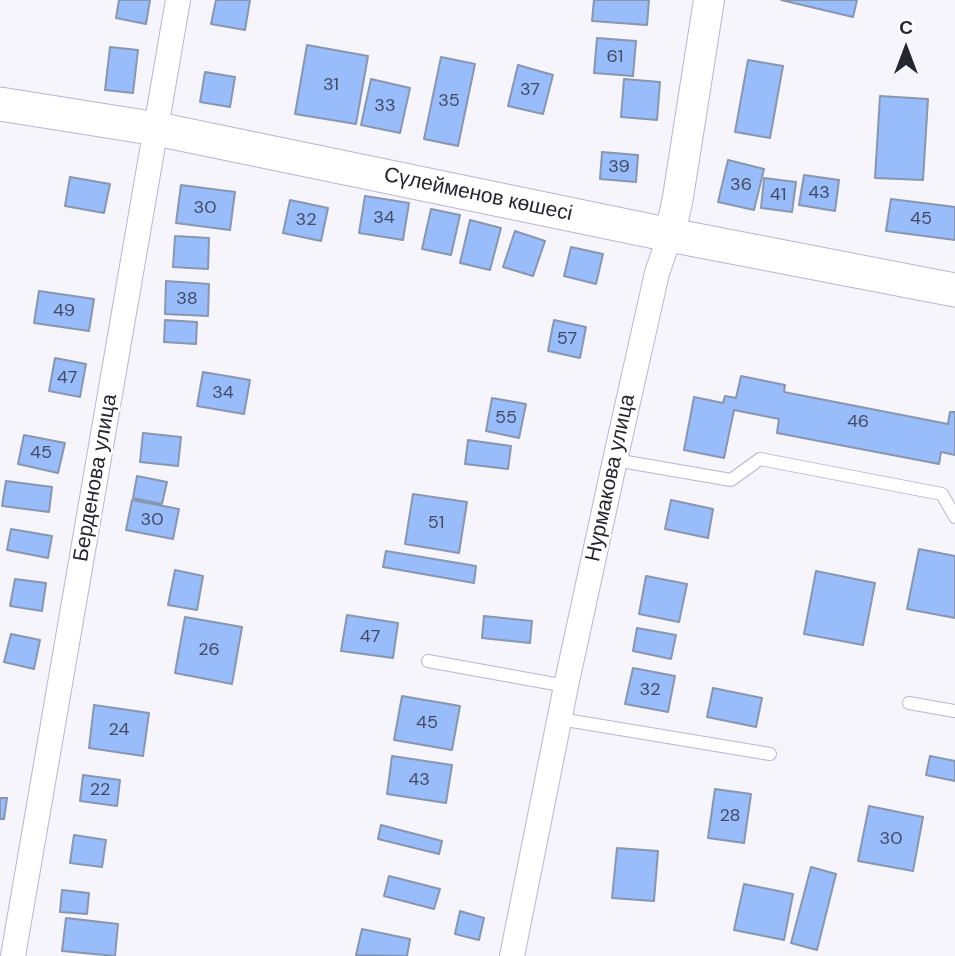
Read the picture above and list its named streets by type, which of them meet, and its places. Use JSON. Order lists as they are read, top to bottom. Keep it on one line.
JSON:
{"streets":{"main road":["Сүлейменов көшесі"],"street":["Берденова улица","Нурмакова улица"]},"crossings":[["Сүлейменов көшесі","Берденова улица"],["Сүлейменов көшесі","Нурмакова улица"]],"house_numbers":["61","31","37","35","33","39","36","43","41","30","34","45","32","38","49","57","47","34","55","46","45","30","51","47","26","32","45","24","43","22","28","30"],"north":"top"}
